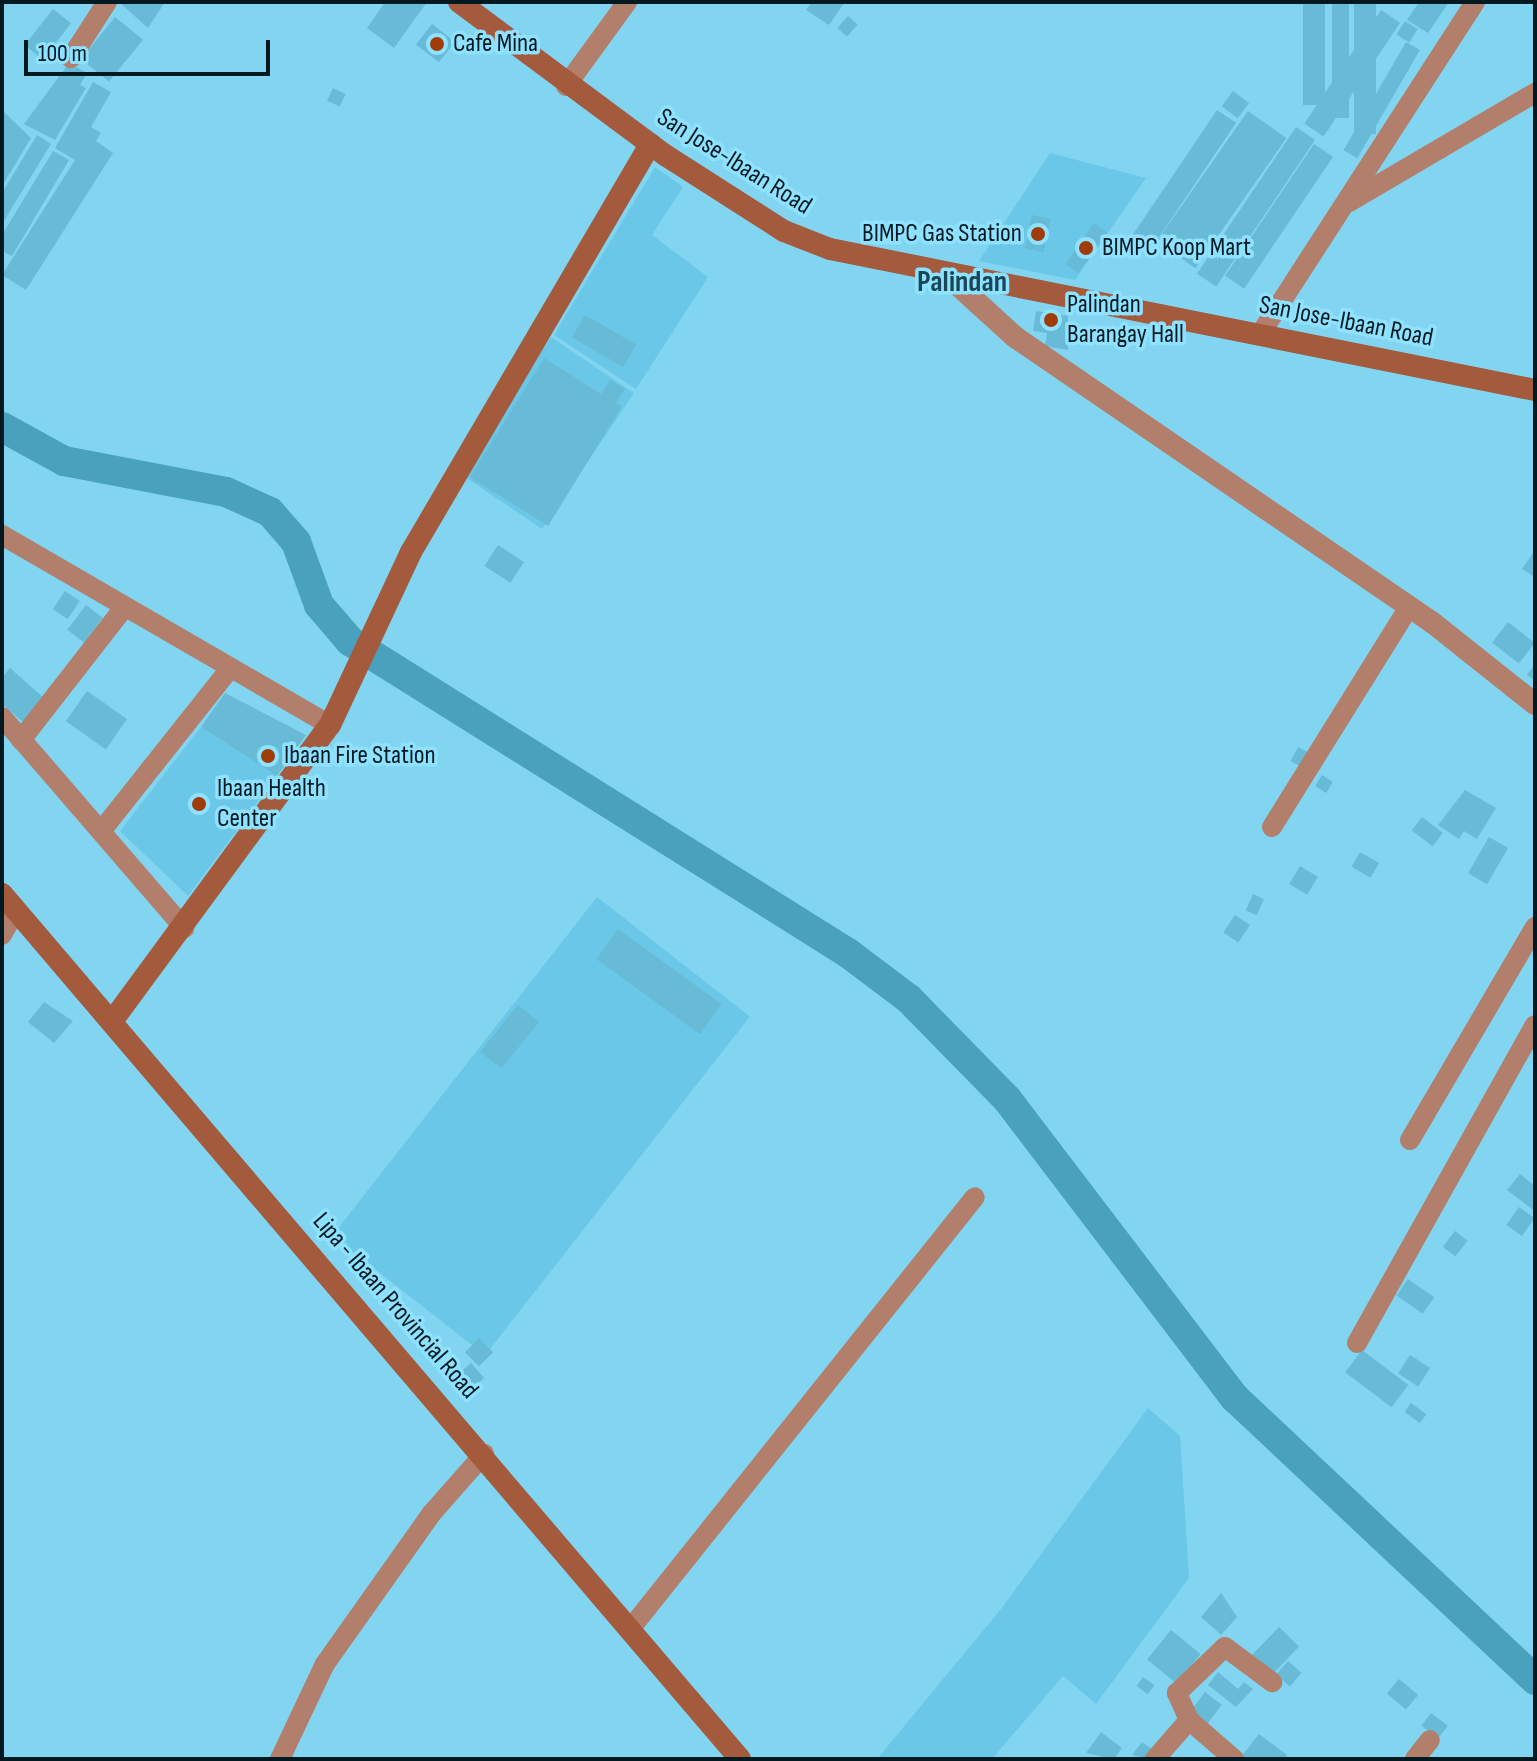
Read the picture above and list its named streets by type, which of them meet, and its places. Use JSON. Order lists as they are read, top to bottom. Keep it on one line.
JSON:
{"streets":{"main road":["San Jose-Ibaan Road","Lipa - Ibaan Provincial Road"]},"districts":["Palindan"],"places":["Cafe Mina","BIMPC Gas Station","BIMPC Koop Mart","Palindan Barangay Hall","Ibaan Fire Station","Ibaan Health Center"],"scale_bar":"100 m"}
